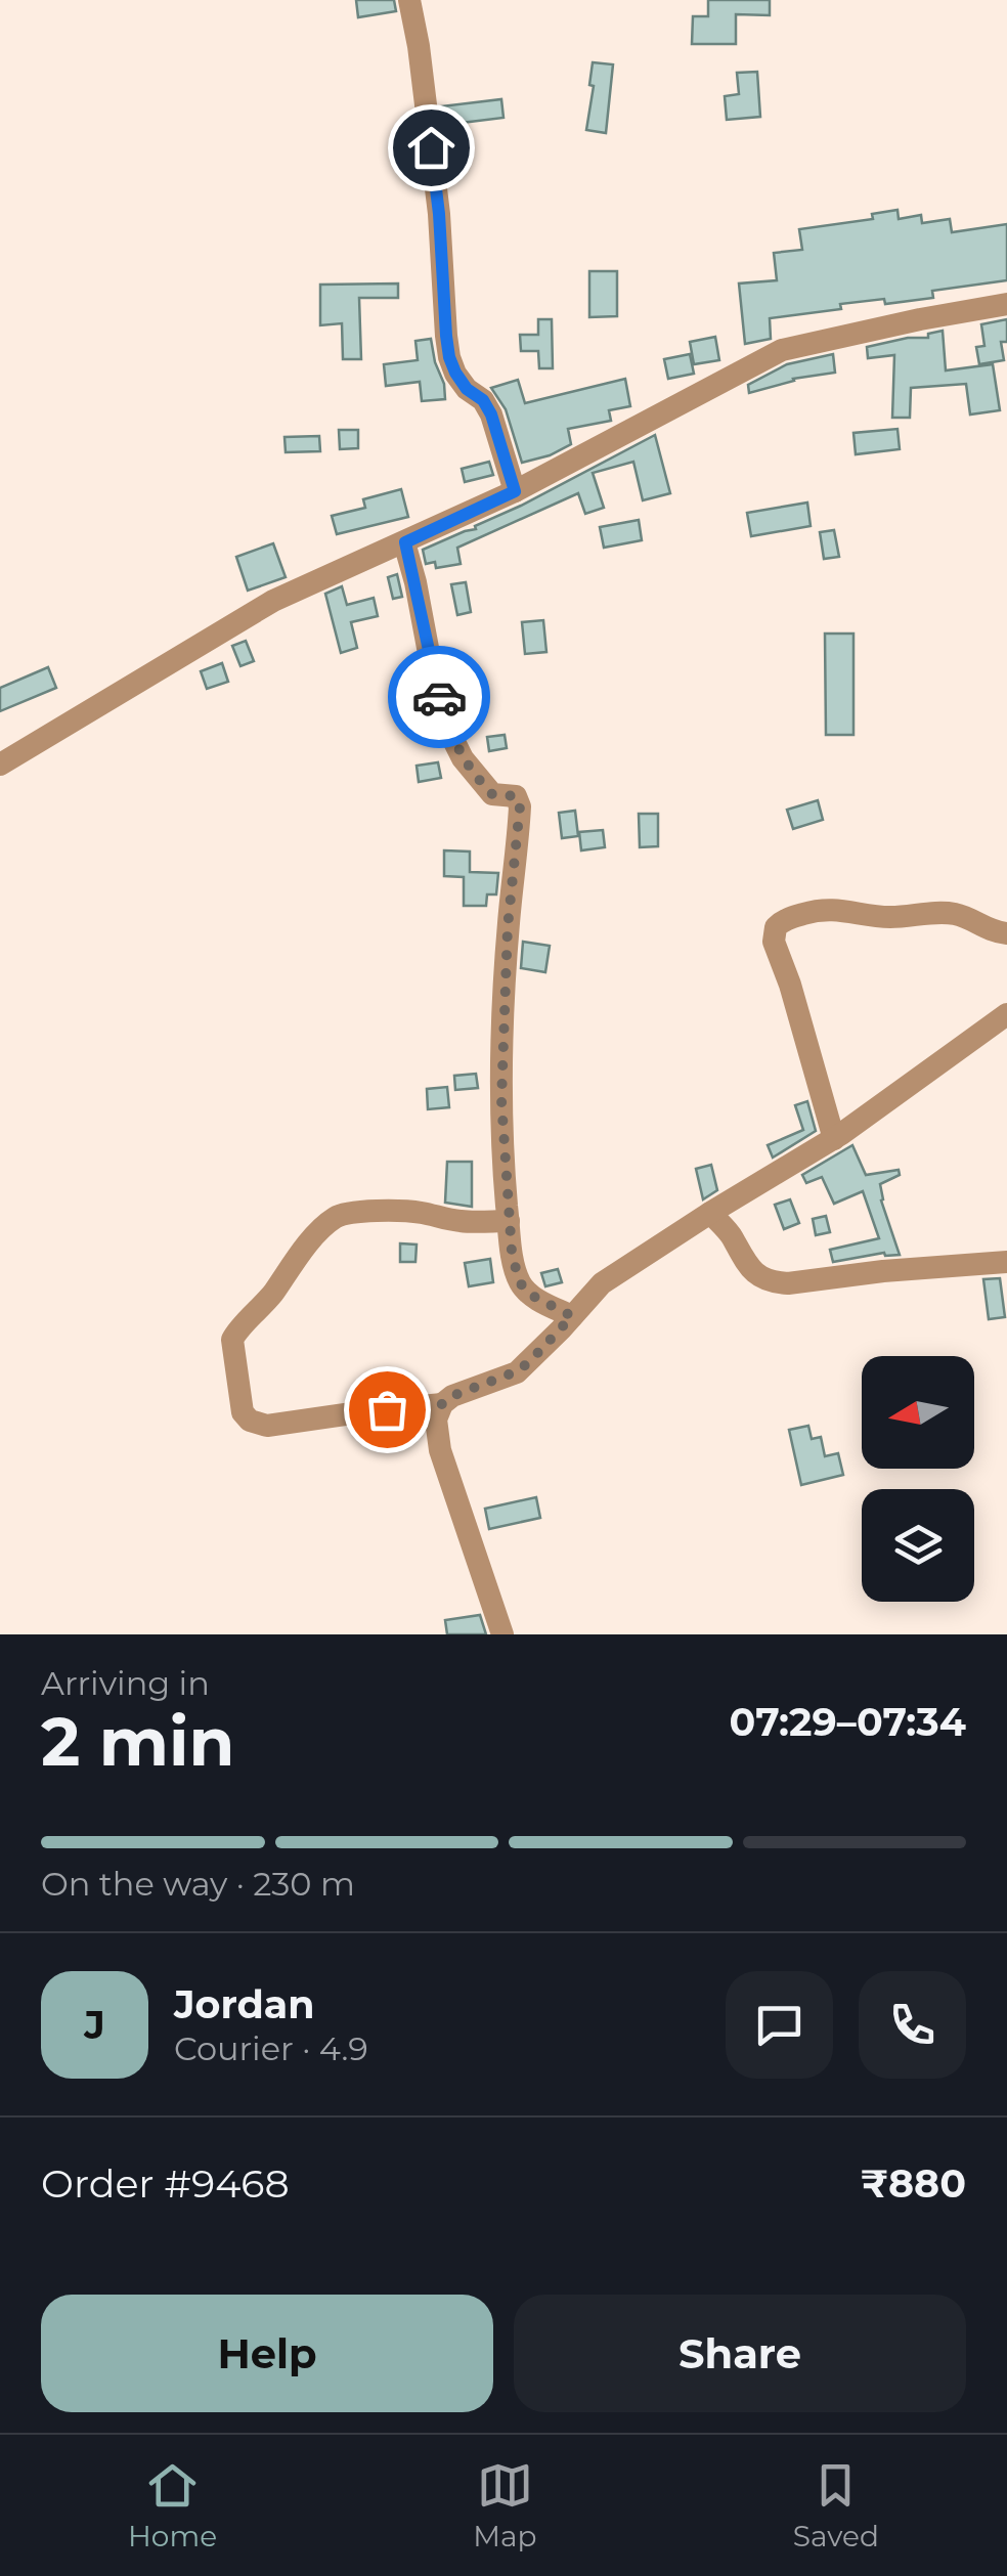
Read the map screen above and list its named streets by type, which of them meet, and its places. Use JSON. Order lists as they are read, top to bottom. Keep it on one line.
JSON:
{"north":"left","page":{"heading":["2 min","Arriving in","07:29–07:34"],"panel":["Jordan","Courier · 4.9","Order #9468","₹880"],"bar":"On the way · 230 m","round":"J","buttons":["Help","Share"],"tabs":["Home","Map","Saved"]}}
